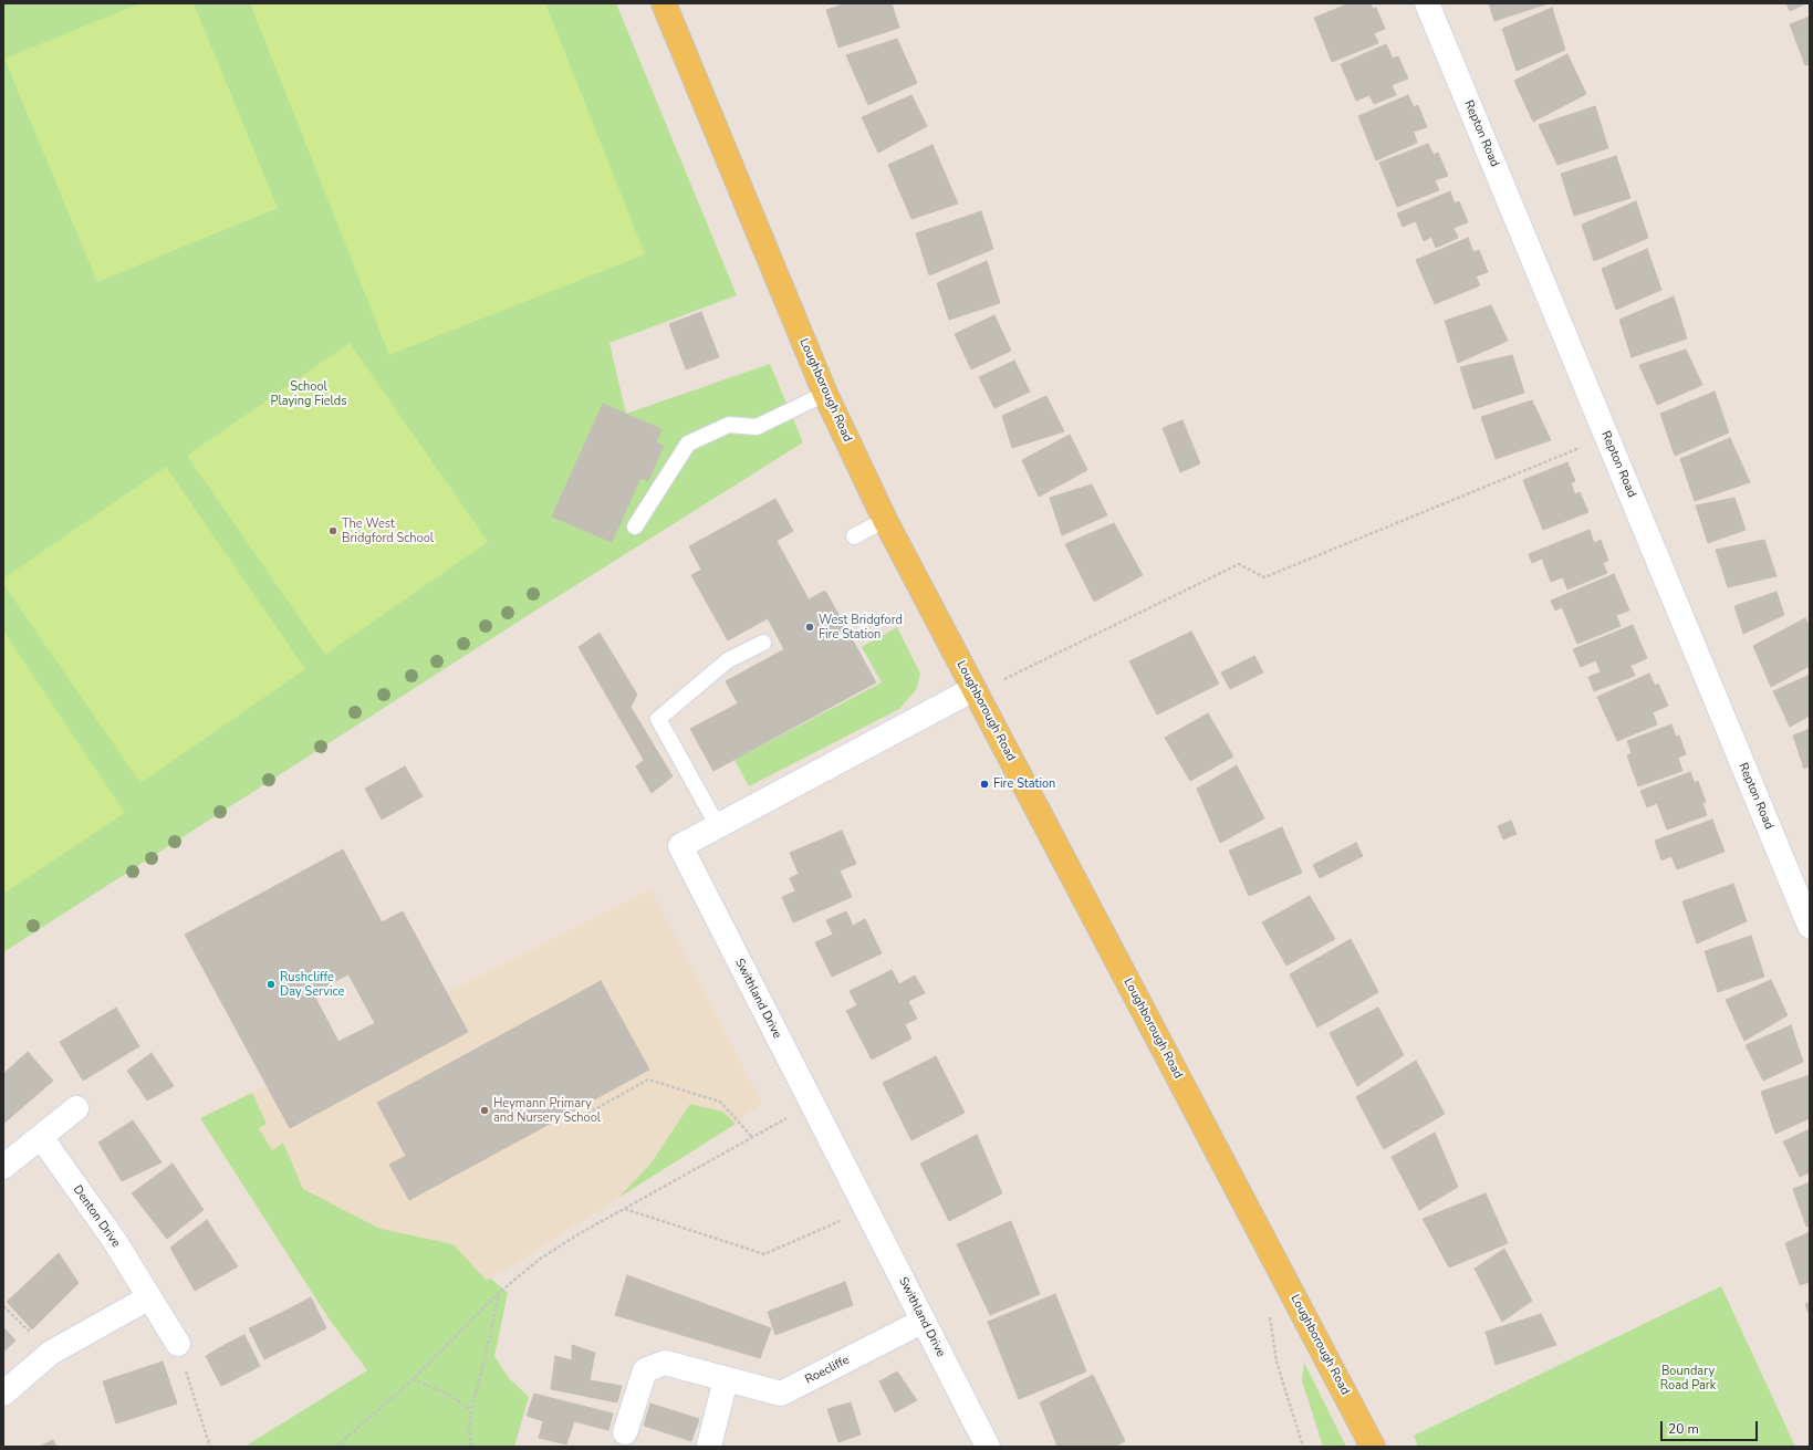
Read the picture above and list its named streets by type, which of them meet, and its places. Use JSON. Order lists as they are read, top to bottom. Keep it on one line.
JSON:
{"streets":{"main road":["Loughborough Road"],"street":["Repton Road","Swithland Drive","Denton Drive","Roecliffe"]},"crossings":[["Loughborough Road","Swithland Drive"],["Swithland Drive","Roecliffe"]],"parks":["School Playing Fields","Boundary Road Park"],"places":["The West Bridgford School","West Bridgford Fire Station","Fire Station","Rushcliffe Day Service","Heymann Primary and Nursery School"],"scale_bar":"20 m"}
